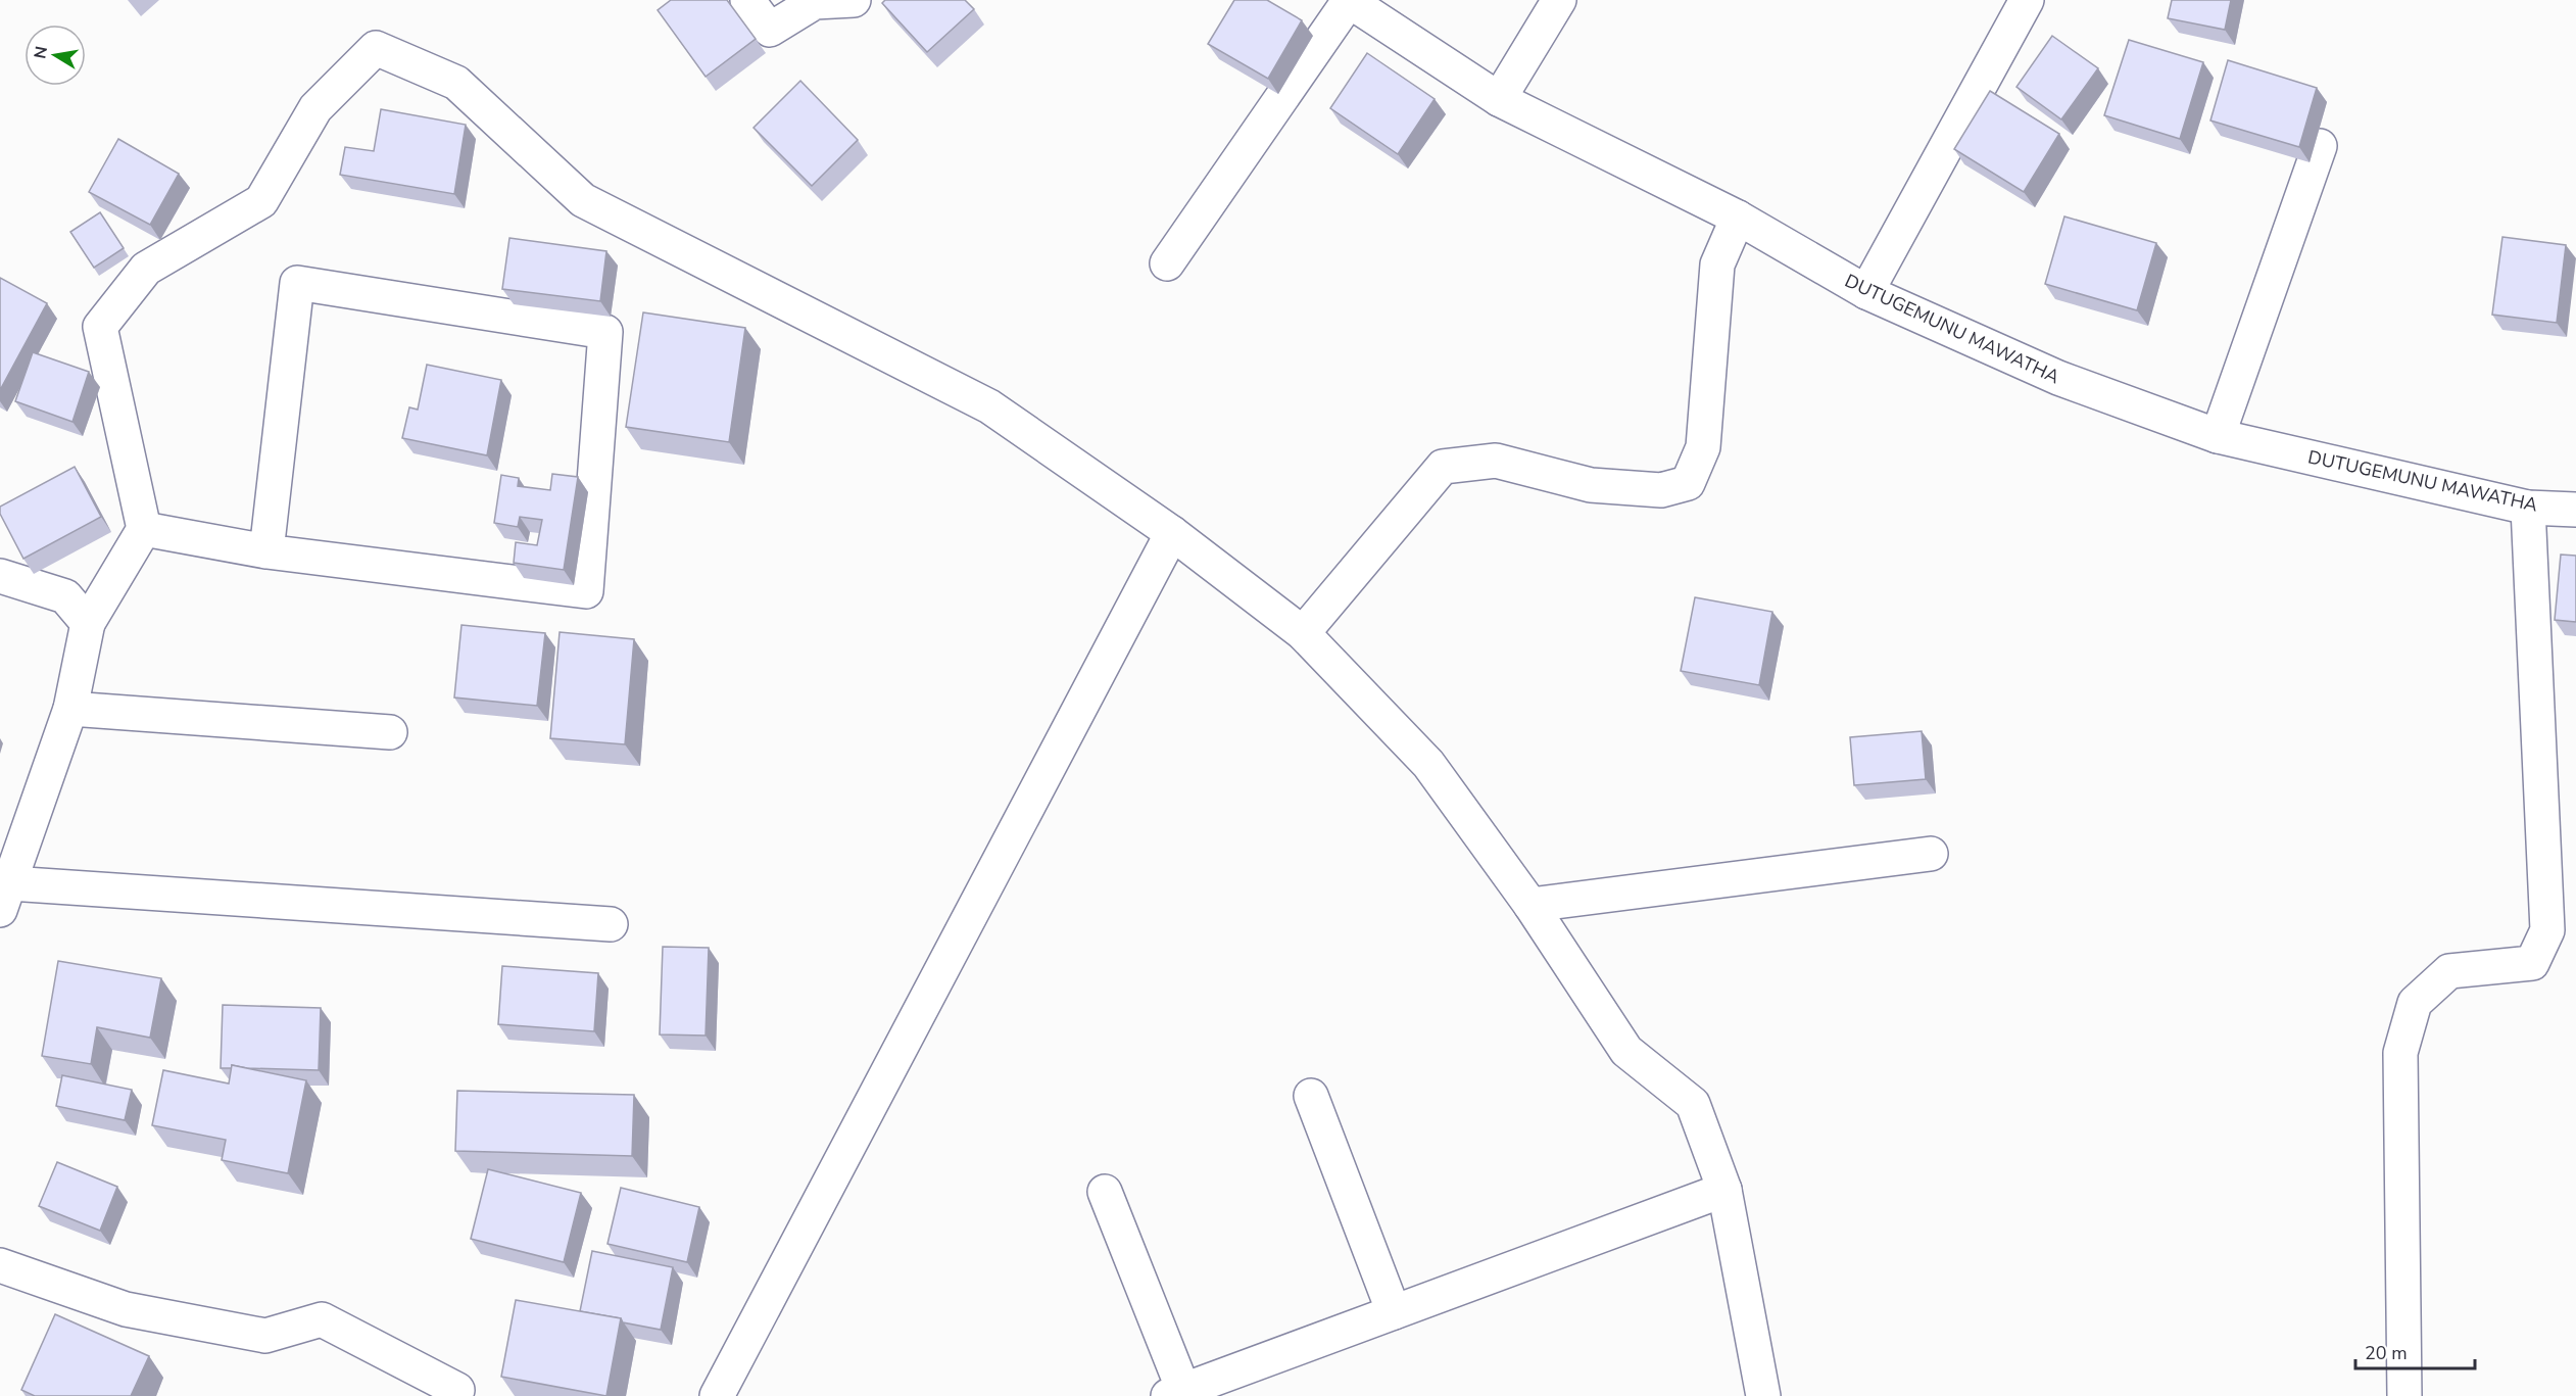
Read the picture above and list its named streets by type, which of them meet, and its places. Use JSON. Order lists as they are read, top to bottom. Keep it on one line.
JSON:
{"streets":{"street":["DUTUGEMUNU MAWATHA"]},"scale_bar":"20 m","north":"left"}
